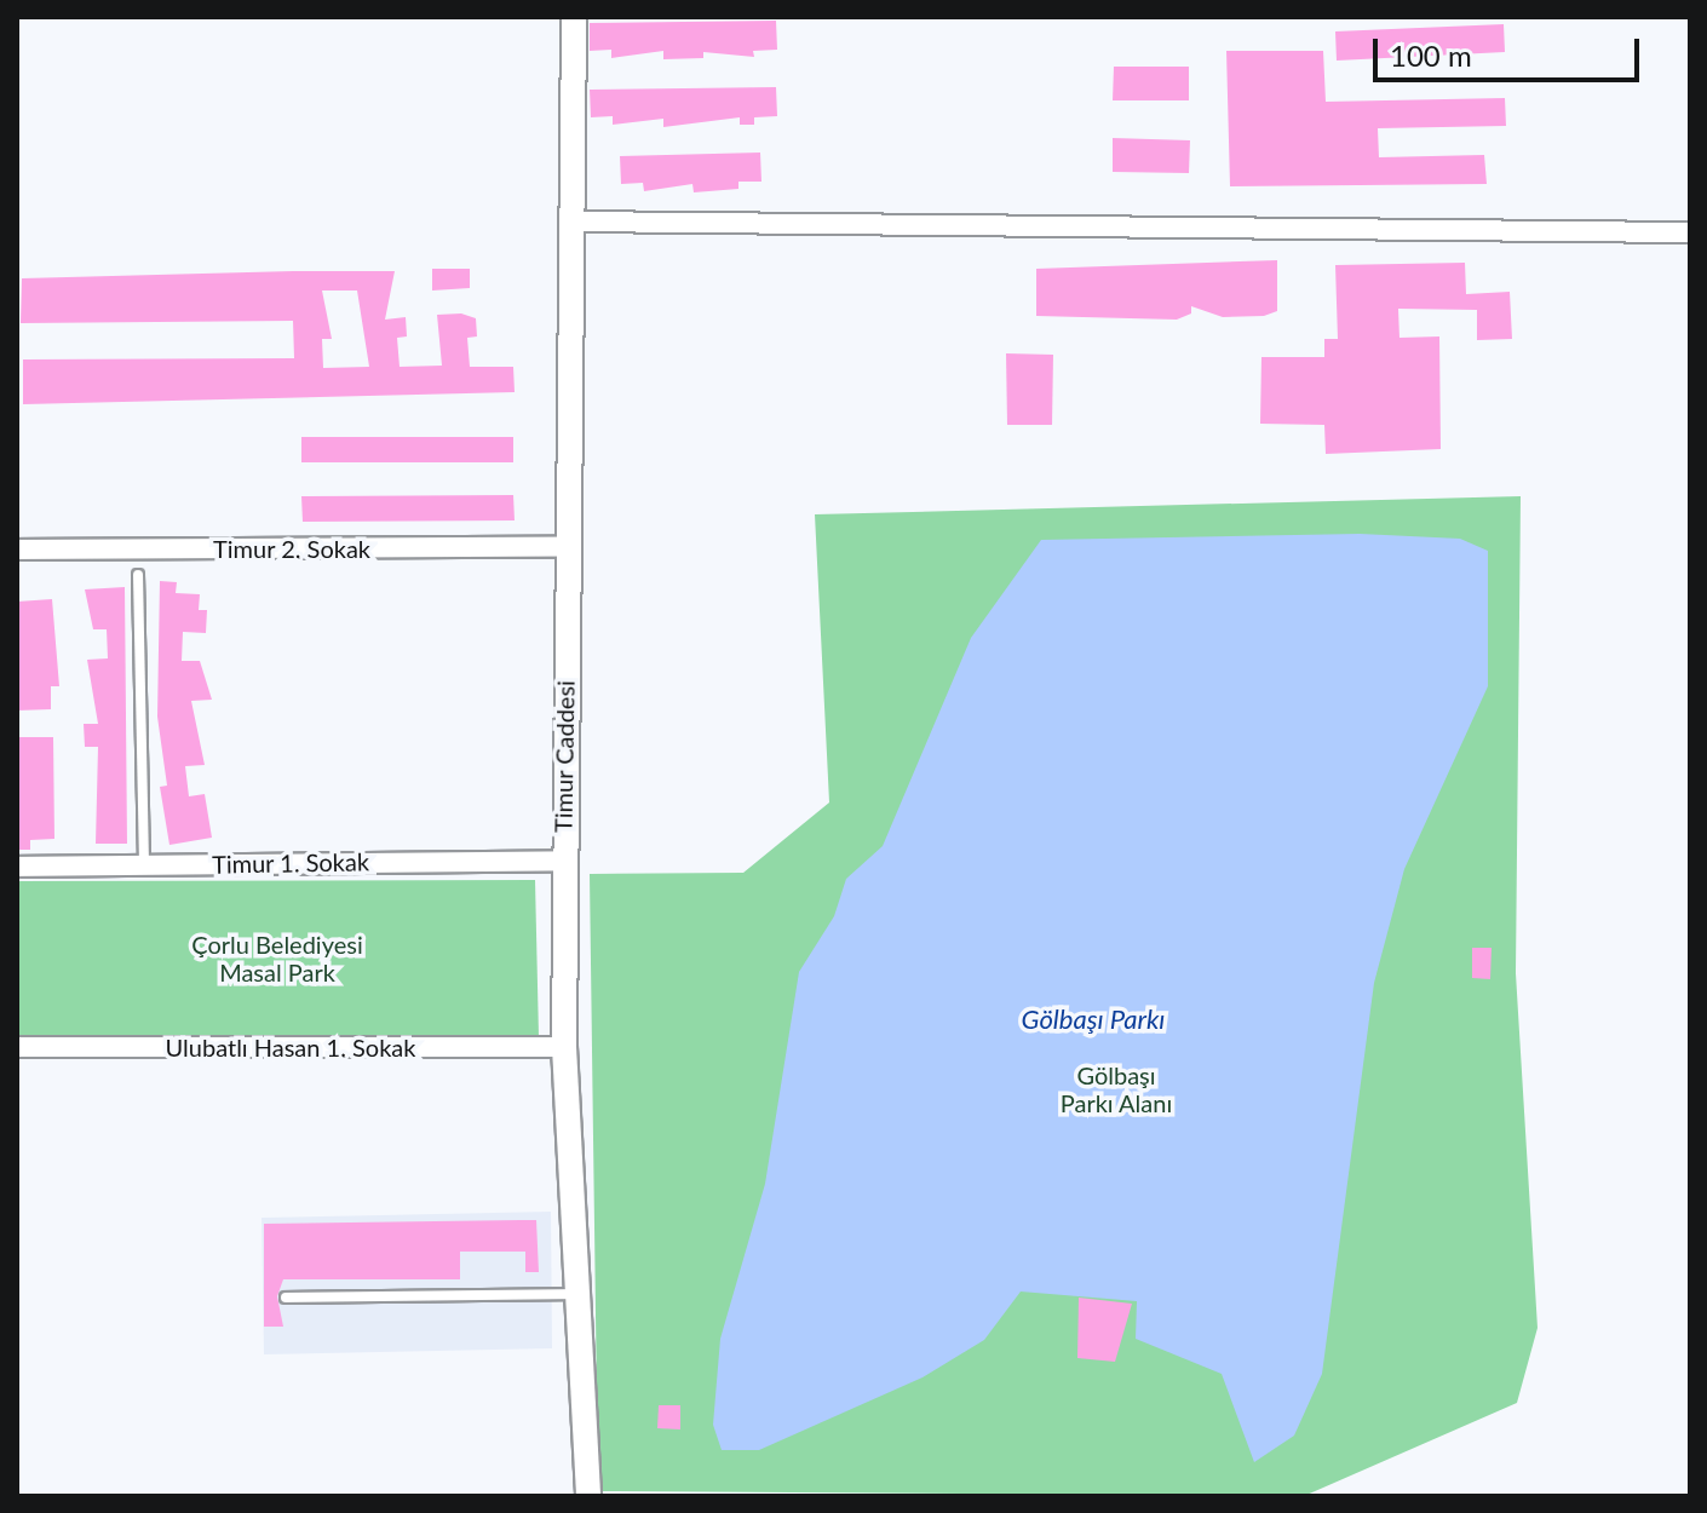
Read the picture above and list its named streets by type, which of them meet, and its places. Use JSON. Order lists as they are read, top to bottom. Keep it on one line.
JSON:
{"streets":{"street":["Timur 2. Sokak","Timur Caddesi","Timur 1. Sokak","Ulubatlı Hasan 1. Sokak"]},"crossings":[["Timur 2. Sokak","Timur Caddesi"],["Timur Caddesi","Timur 1. Sokak"],["Timur Caddesi","Ulubatlı Hasan 1. Sokak"]],"water":["Gölbaşı Parkı"],"parks":["Çorlu Belediyesi Masal Park","Gölbaşı Parkı Alanı"],"scale_bar":"100 m"}
